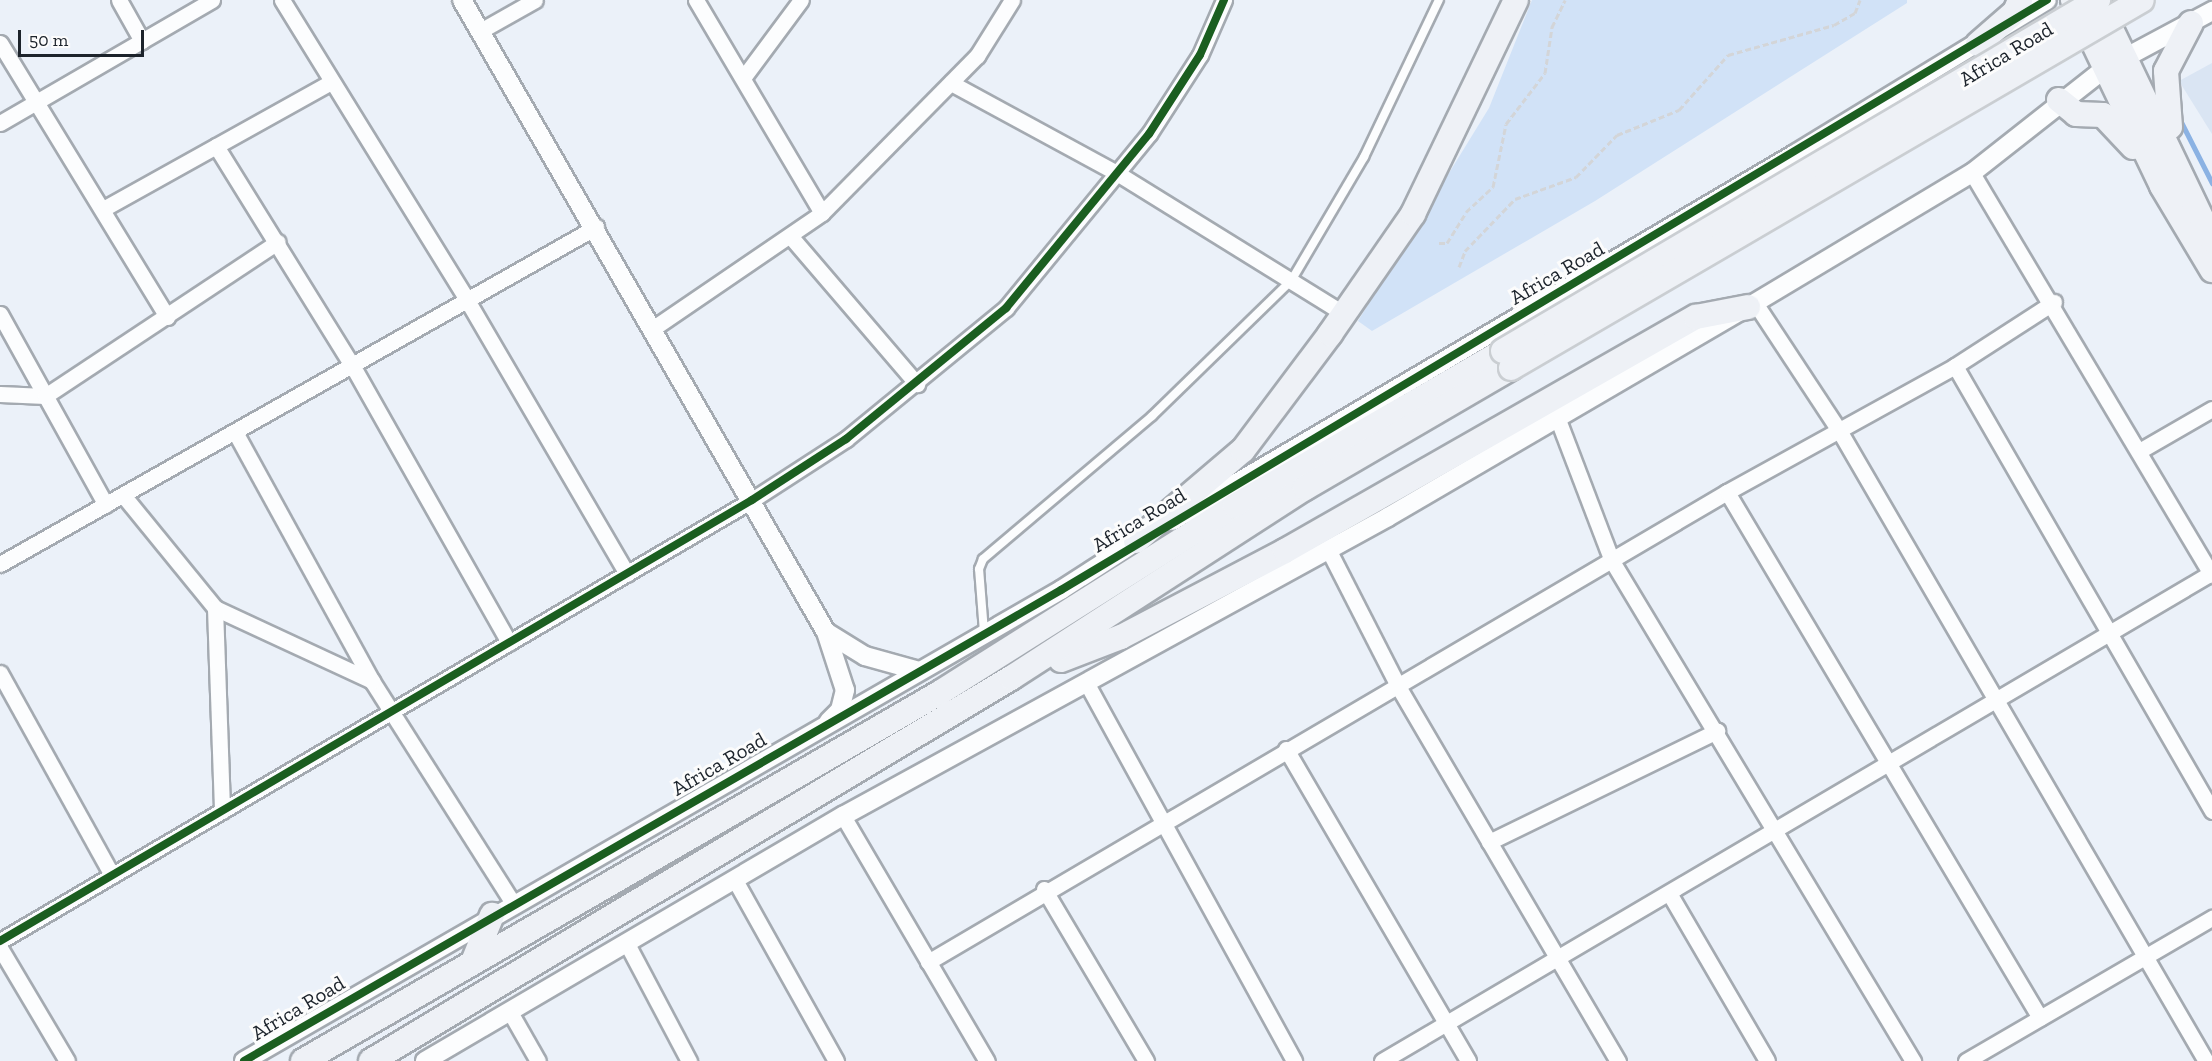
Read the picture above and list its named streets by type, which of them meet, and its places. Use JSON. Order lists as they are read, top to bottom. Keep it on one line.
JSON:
{"streets":{"highway":["Africa Road"]},"scale_bar":"50 m"}
